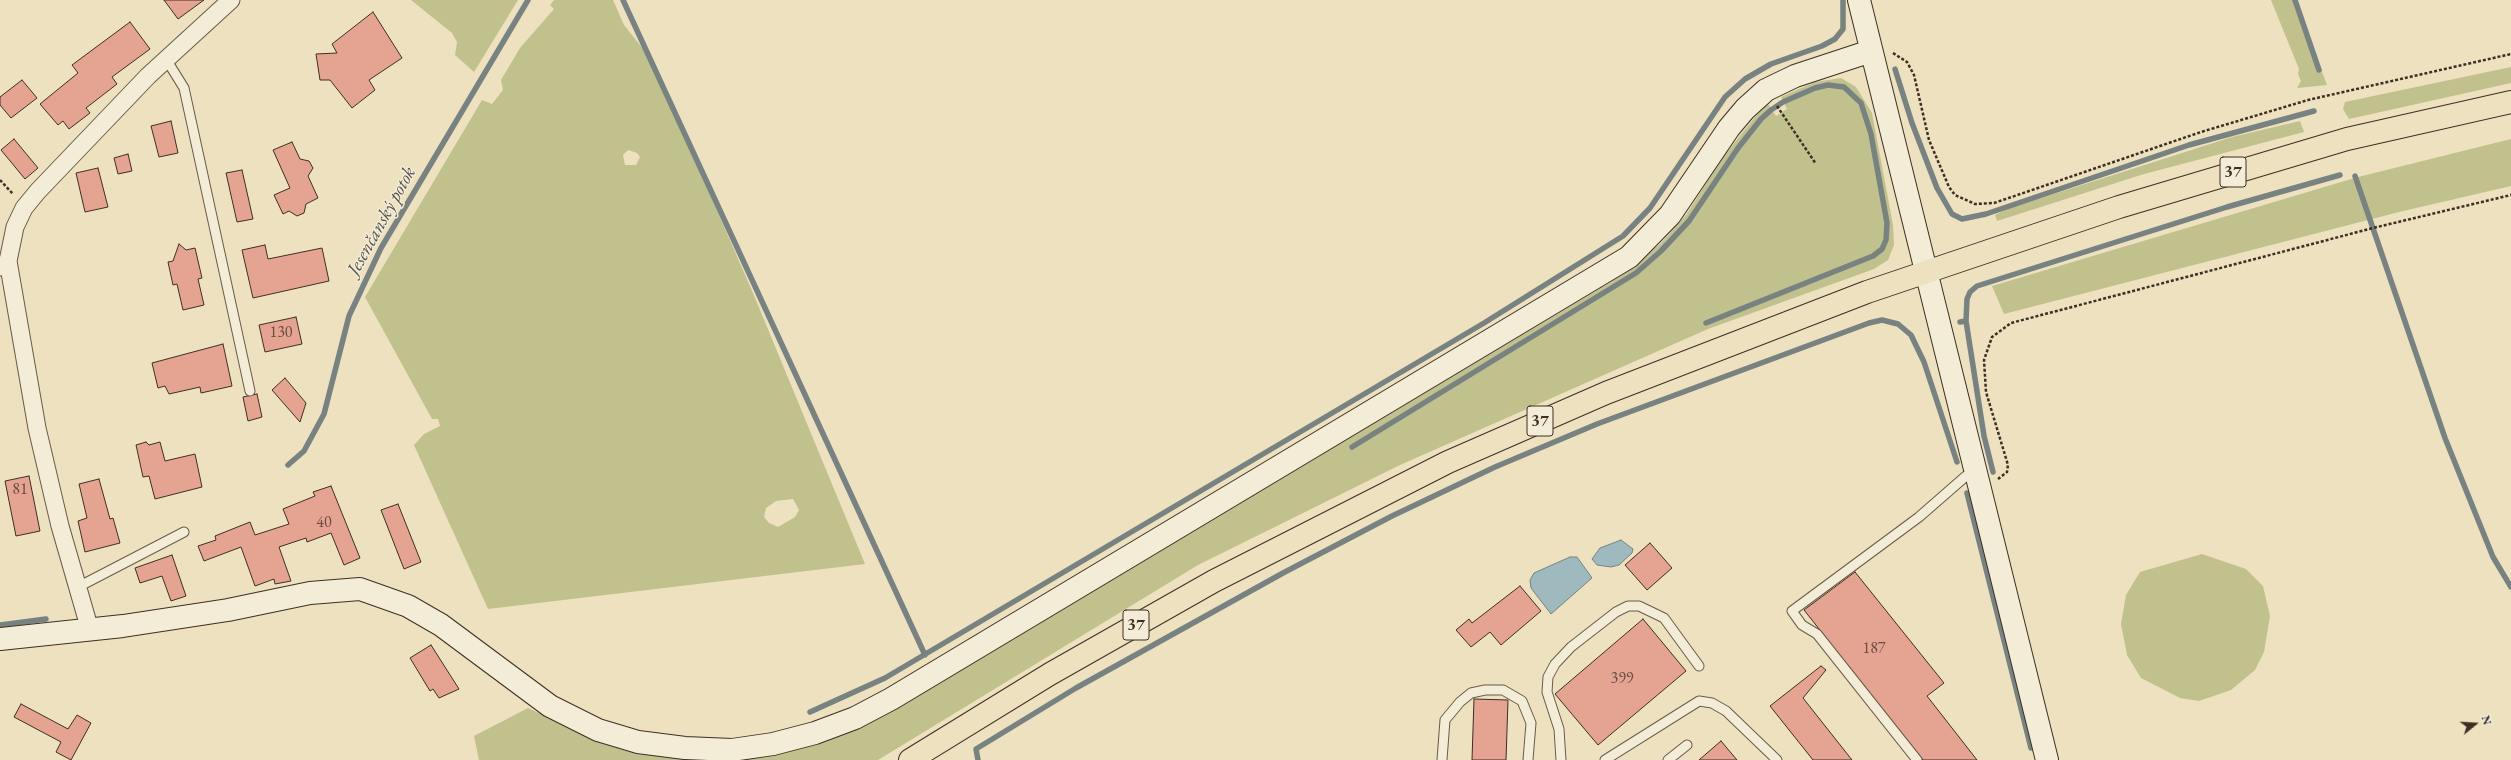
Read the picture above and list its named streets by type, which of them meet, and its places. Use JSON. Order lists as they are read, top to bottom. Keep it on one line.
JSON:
{"streets":{"main road":["37"]},"water":["Jesenčanský potok"],"house_numbers":["130","81","40","187","399"],"north":"right"}
